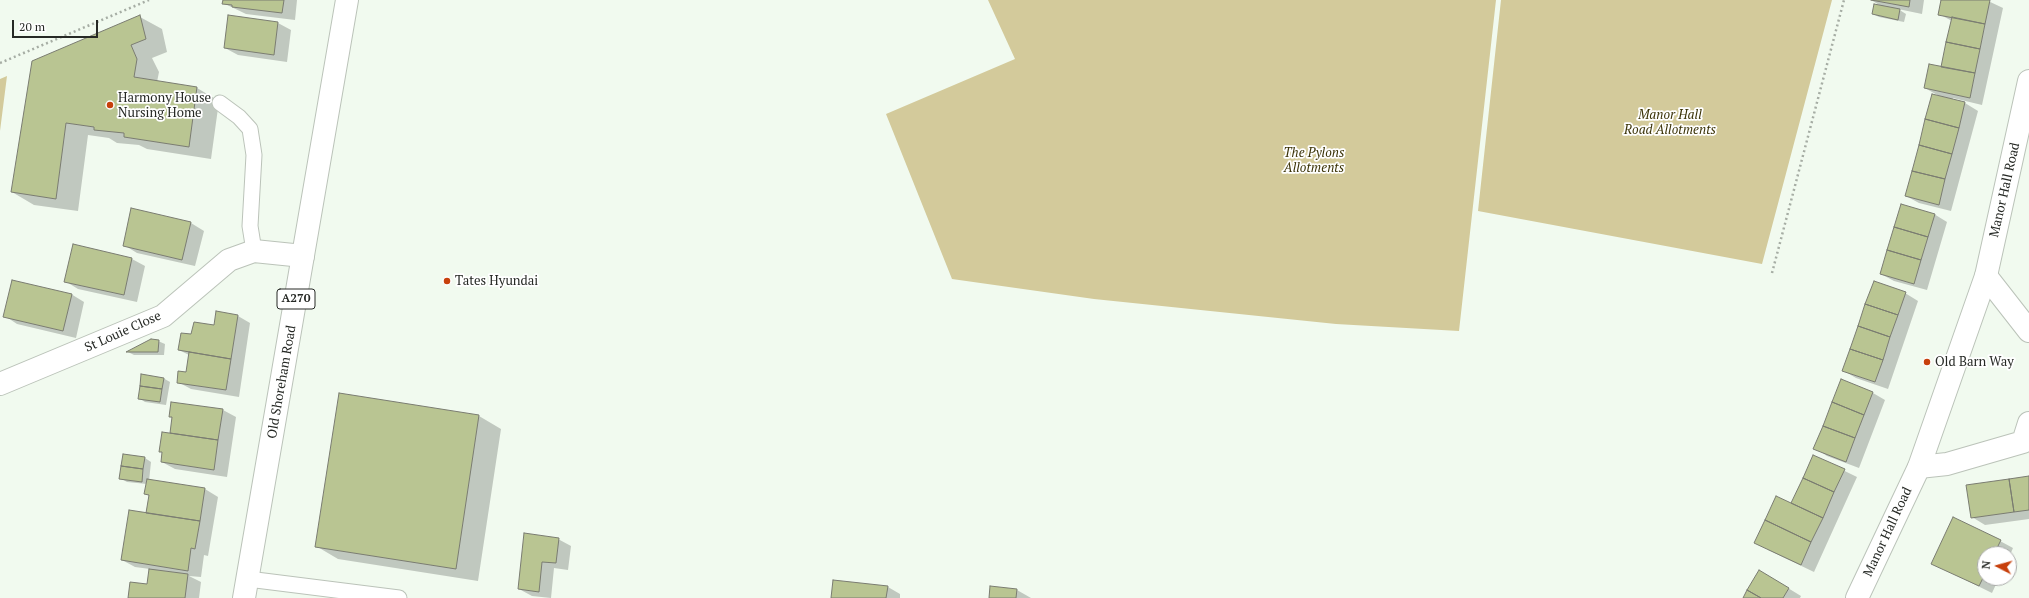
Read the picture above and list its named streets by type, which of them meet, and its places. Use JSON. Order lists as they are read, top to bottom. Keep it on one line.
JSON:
{"streets":{"street":["Manor Hall Road","A270","St Louie Close","Old Shoreham Road"]},"crossings":[["St Louie Close","Old Shoreham Road"]],"parks":["Manor Hall Road Allotments","The Pylons Allotments"],"places":["Harmony House Nursing Home","Tates Hyundai","Old Barn Way"],"scale_bar":"20 m","north":"left"}
